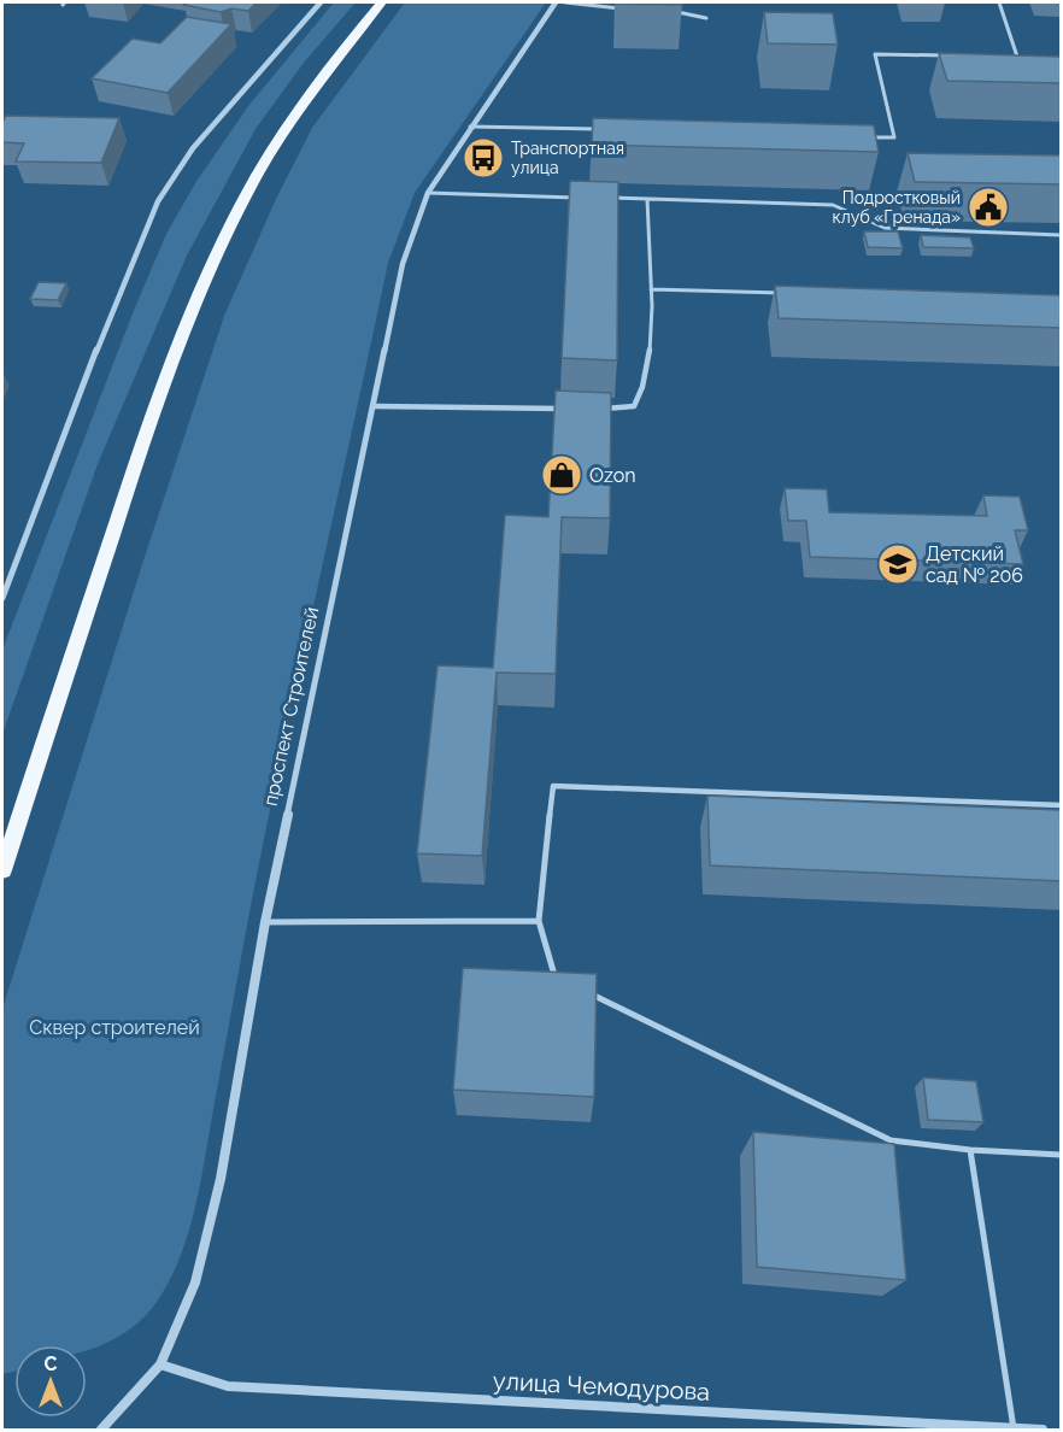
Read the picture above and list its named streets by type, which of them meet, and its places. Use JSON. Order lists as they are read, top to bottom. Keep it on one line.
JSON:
{"streets":{"street":["проспект Строителей","улица Чемодурова"]},"crossings":[["проспект Строителей","улица Чемодурова"]],"parks":["Cквер cтроителей"],"places":{"bus stop":["Транспортная улица"],"public building":["Подростковый клуб «Гренада»"],"shop":["Ozon"],"school or university":["Детский сад № 206"]},"north":"top"}
